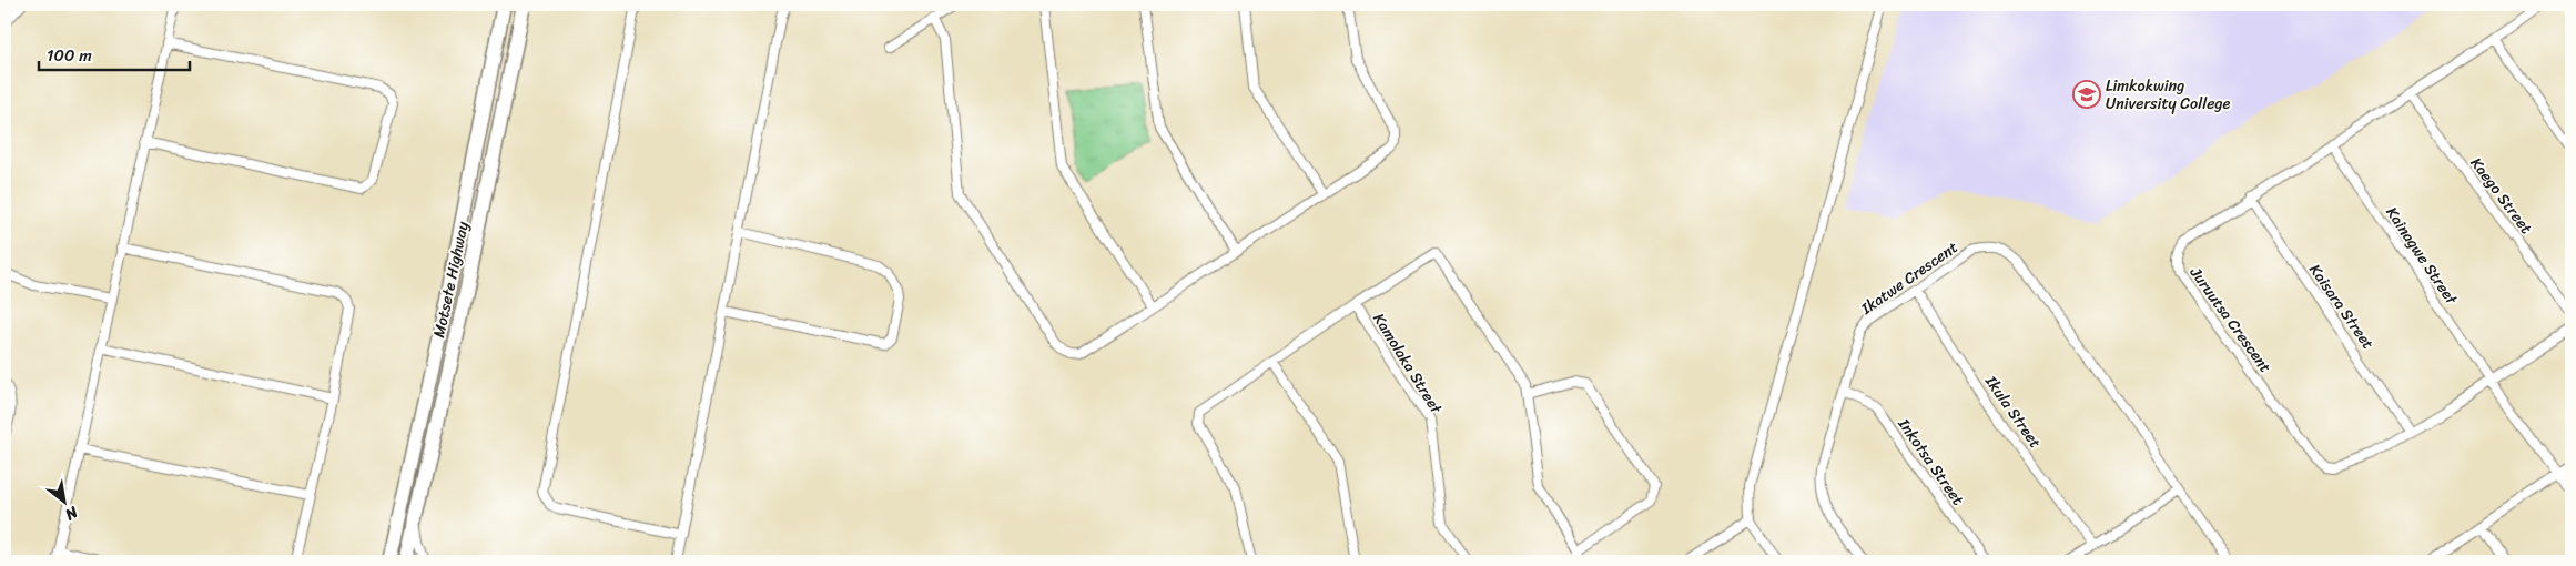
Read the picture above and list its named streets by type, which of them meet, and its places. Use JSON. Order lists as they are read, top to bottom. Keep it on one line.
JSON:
{"streets":{"highway":["Motsete Highway"],"street":["Kaego Street","Kainagwe Street","Ikatwe Crescent","Kaisara Street","Juruutsa Crescent","Kamolaka Street","Ikula Street","Inkotsa Street"]},"crossings":[["Kaego Street","Juruutsa Crescent"],["Kainagwe Street","Juruutsa Crescent"],["Ikatwe Crescent","Ikula Street"],["Ikatwe Crescent","Inkotsa Street"],["Kaisara Street","Juruutsa Crescent"]],"places":{"school or university":["Limkokwing University College"]},"scale_bar":"100 m","north":"bottom right"}
